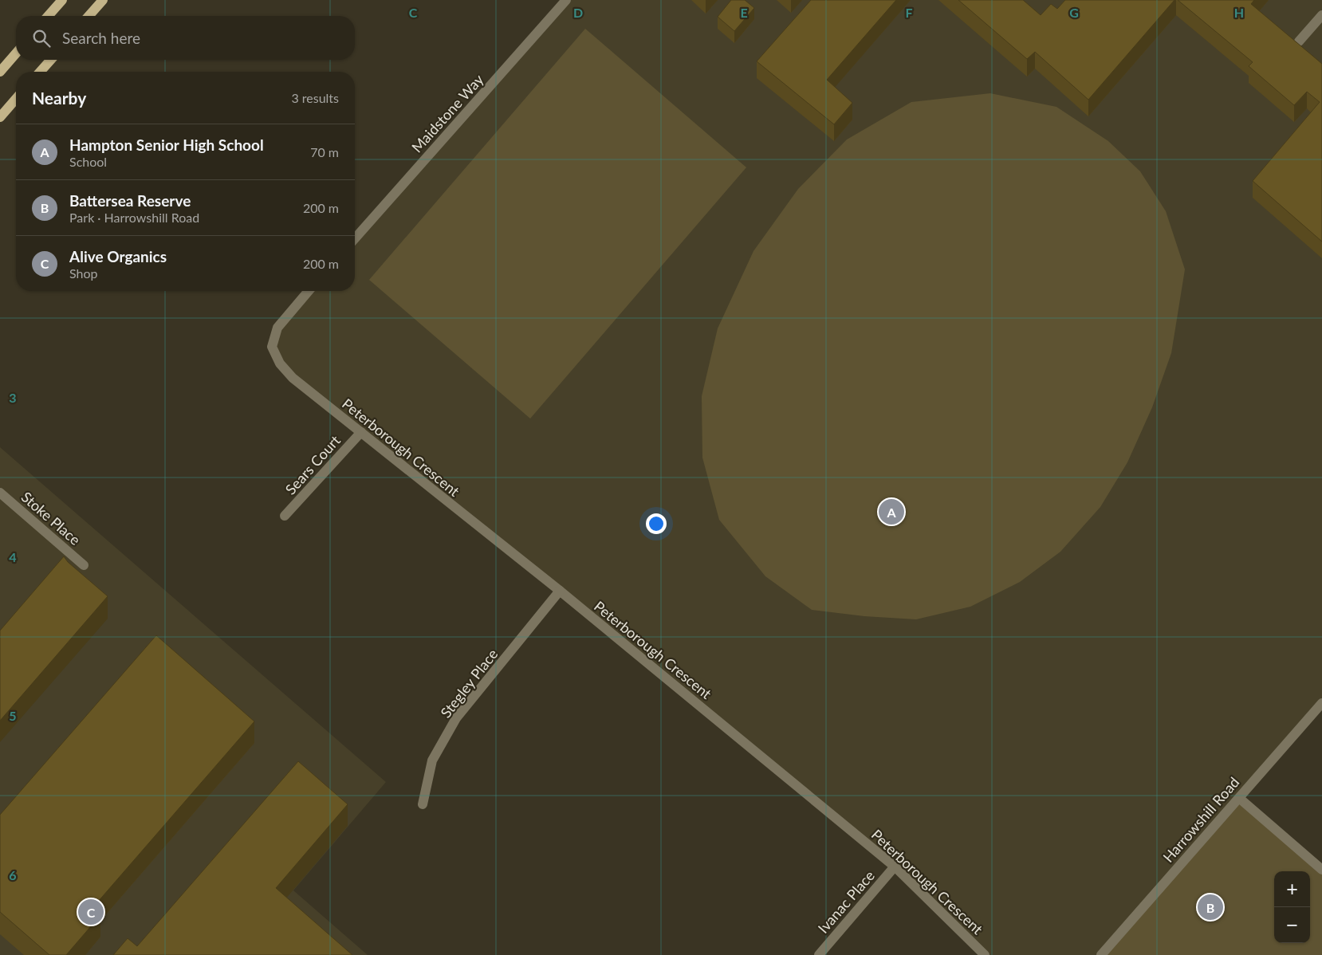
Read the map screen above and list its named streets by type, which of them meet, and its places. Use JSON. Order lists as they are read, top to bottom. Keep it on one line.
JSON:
{"streets":{"street":["Maidstone Way","Peterborough Crescent","Sears Court","Stoke Place","Stegley Place","Harrowshill Road","Ivanac Place"]},"crossings":[["Peterborough Crescent","Sears Court"],["Peterborough Crescent","Stegley Place"],["Peterborough Crescent","Ivanac Place"]],"page":{"search":"Search here","heading":["Nearby","3 results"],"list":[{"mark":"A","name":"Hampton Senior High School","note":"School","value":"70 m"},{"mark":"B","name":"Battersea Reserve","note":"Park · Harrowshill Road","value":"200 m"},{"mark":"C","name":"Alive Organics","note":"Shop","value":"200 m"}],"pins":["A","B","C"],"map_buttons":["+","−"]},"grid":{"columns":["C","D","E","F","G","H"],"rows":["3","4","5","6"]}}
